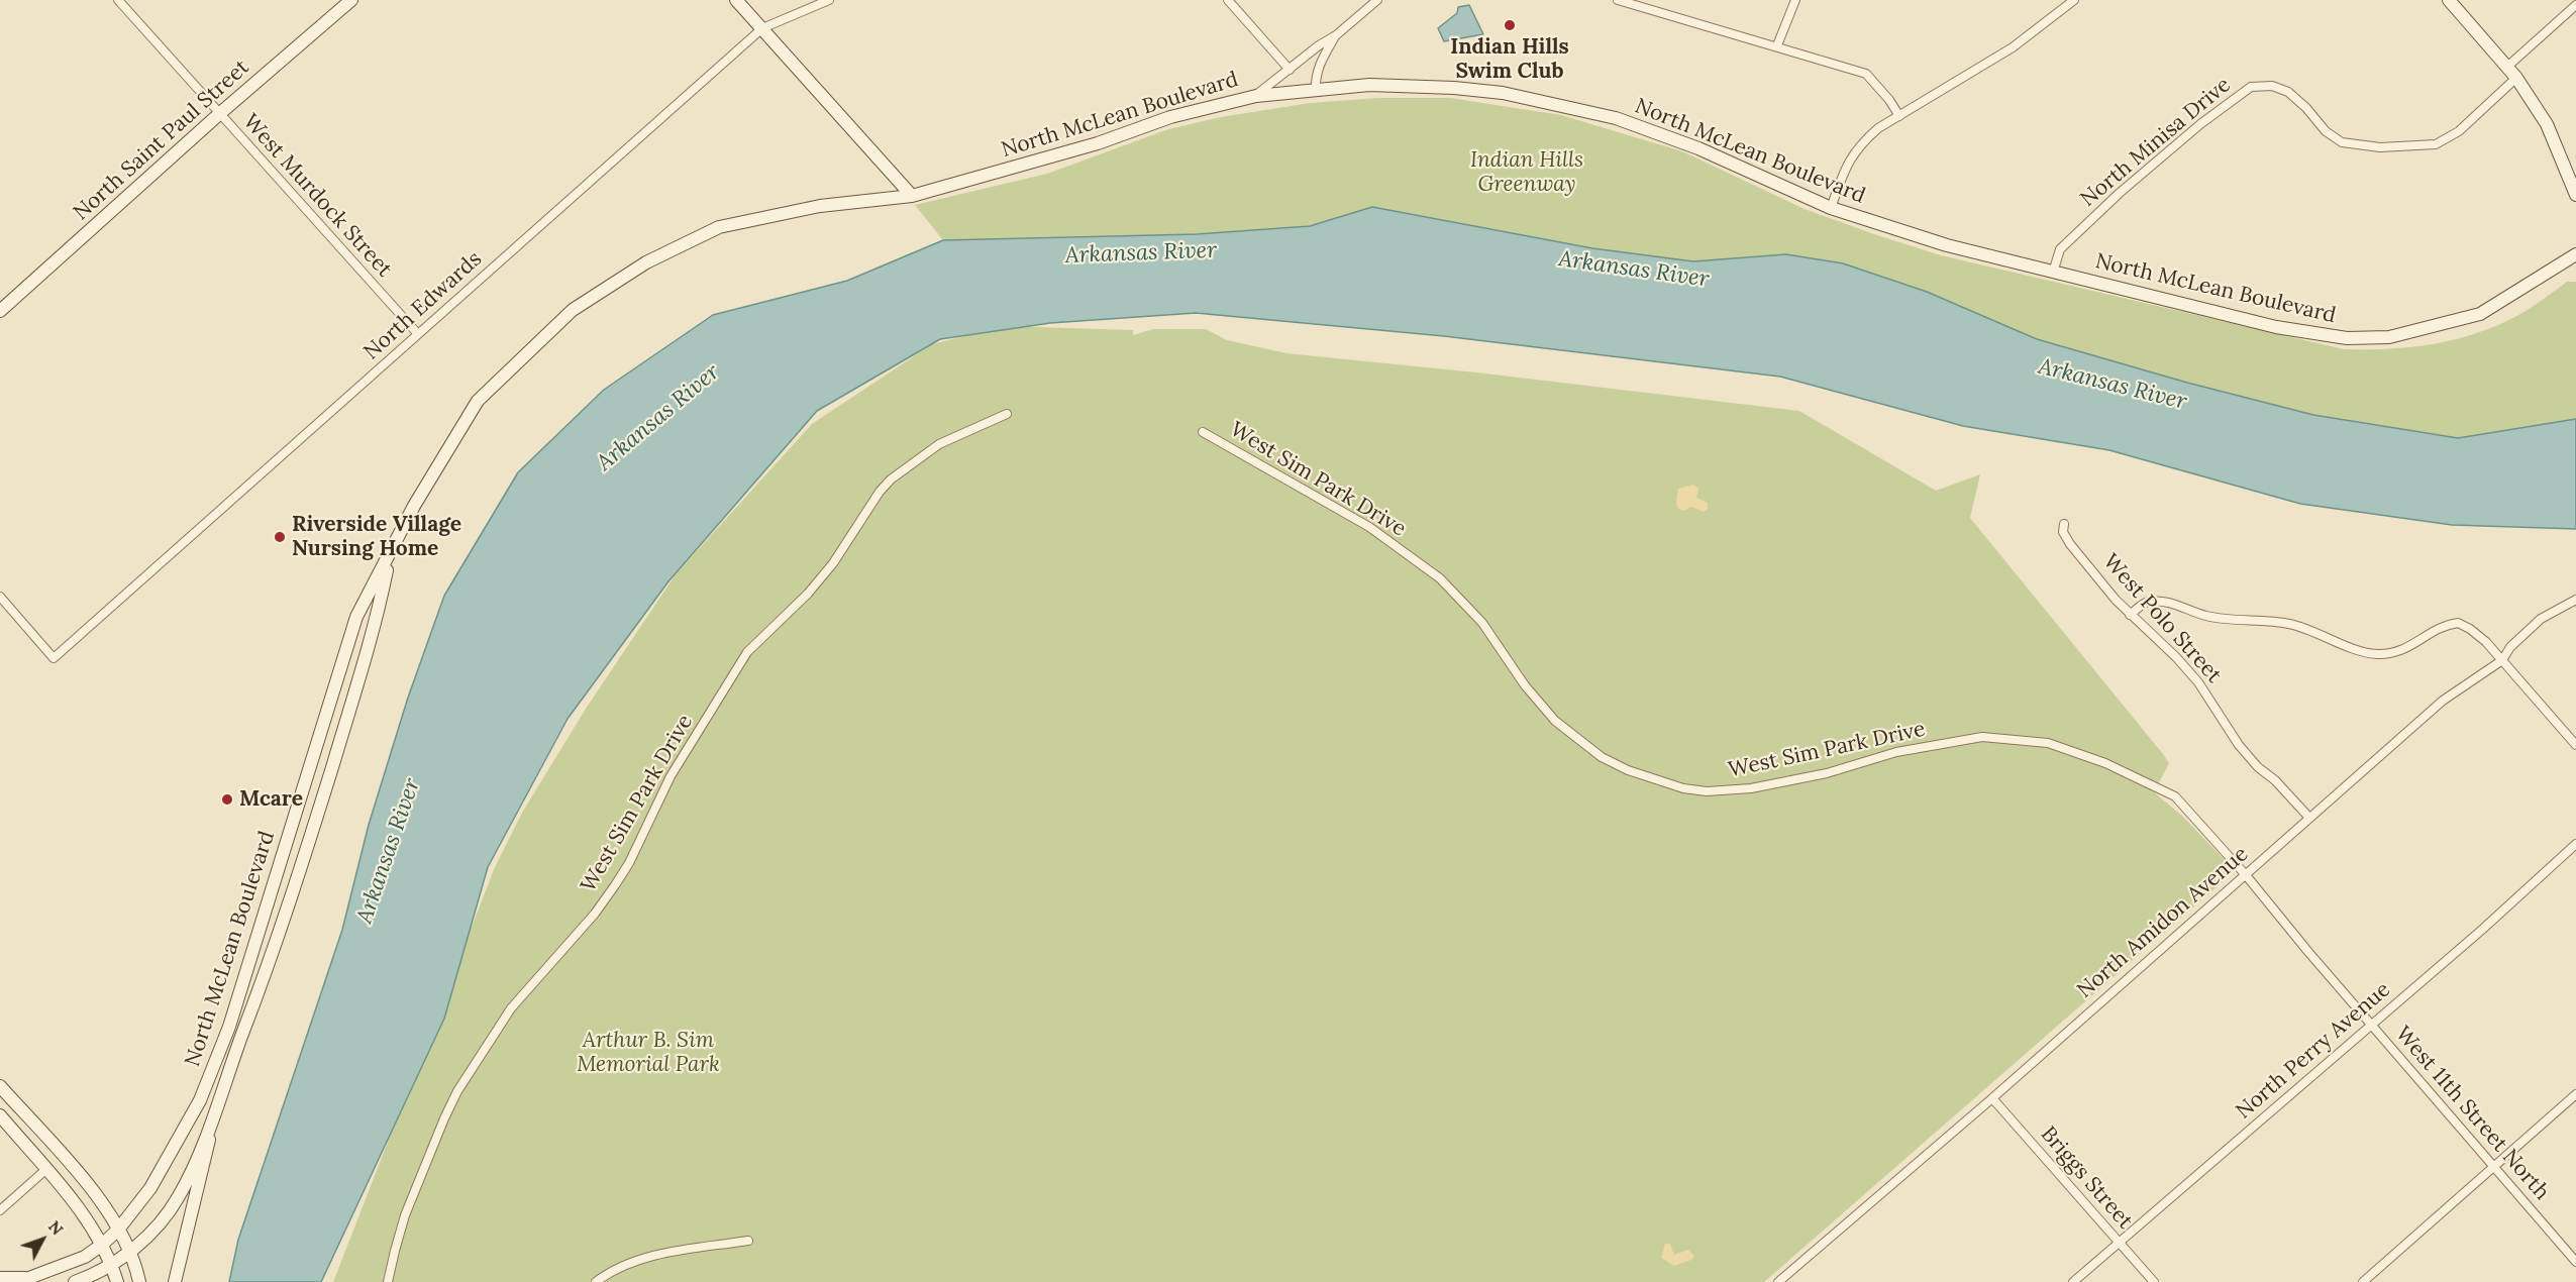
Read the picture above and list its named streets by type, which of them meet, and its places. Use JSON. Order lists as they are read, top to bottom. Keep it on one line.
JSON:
{"streets":{"main road":["North McLean Boulevard","North Saint Paul Street"],"street":["North Minisa Drive","West Murdock Street","North Edwards","West Sim Park Drive","West Polo Street","North Amidon Avenue","North Perry Avenue","West 11th Street North","Briggs Street"]},"crossings":[["North McLean Boulevard","North Minisa Drive"],["North Saint Paul Street","West Murdock Street"],["West Murdock Street","North Edwards"],["West Sim Park Drive","West 11th Street North"],["West Polo Street","North Amidon Avenue"],["North Amidon Avenue","West 11th Street North"],["North Amidon Avenue","Briggs Street"],["North Perry Avenue","West 11th Street North"],["North Perry Avenue","Briggs Street"]],"water":["Arkansas River"],"parks":["Indian Hills Greenway","Arthur B. Sim Memorial Park"],"places":["Indian Hills Swim Club","Riverside Village Nursing Home","Mcare"],"north":"top right"}
